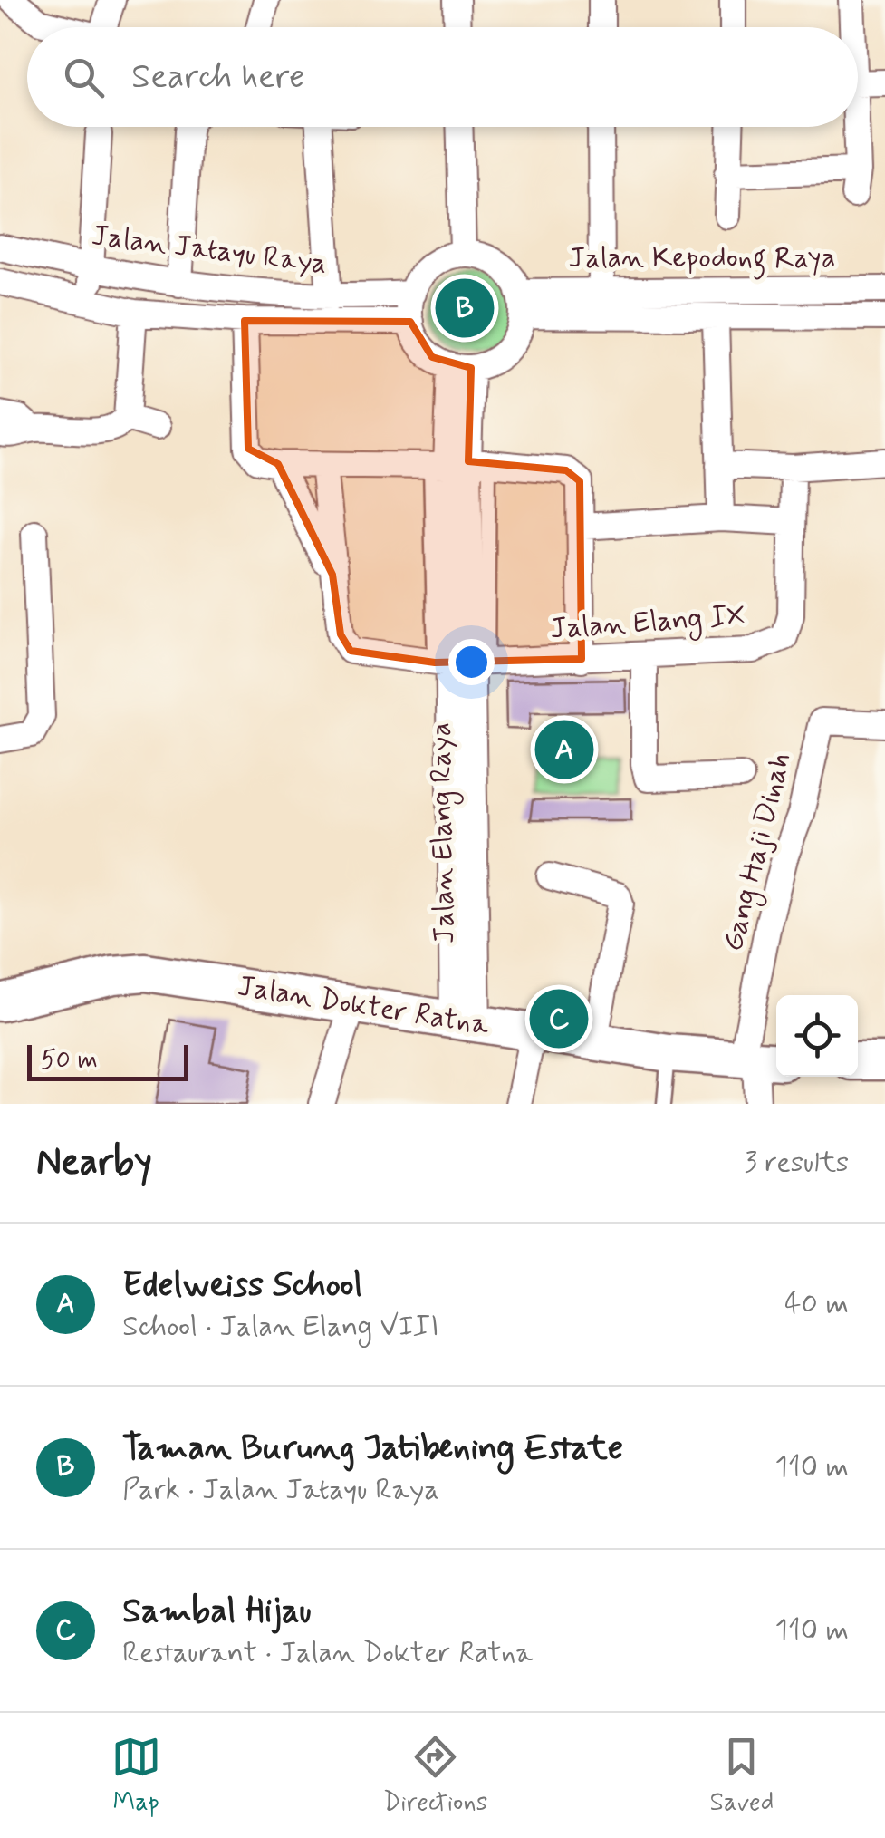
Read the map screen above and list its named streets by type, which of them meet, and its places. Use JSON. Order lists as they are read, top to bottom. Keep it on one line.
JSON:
{"streets":{"street":["Jalan Jatayu Raya","Jalan Kepodong Raya","Jalan Elang IX","Jalan Elang Raya","Gang Haji Dinah","Jalan Dokter Ratna"]},"crossings":[["Jalan Jatayu Raya","Jalan Kepodong Raya"],["Jalan Jatayu Raya","Jalan Elang Raya"],["Jalan Kepodong Raya","Jalan Elang Raya"],["Jalan Elang IX","Jalan Elang Raya"],["Jalan Elang Raya","Jalan Dokter Ratna"],["Gang Haji Dinah","Jalan Dokter Ratna"]],"scale_bar":"50 m","page":{"search":"Search here","pins":["B","A","C"],"scale":"50 m","heading":["Nearby","3 results"],"list":[{"mark":"A","name":"Edelweiss School","note":"School · Jalan Elang VIII","value":"40 m"},{"mark":"B","name":"Taman Burung Jatibening Estate","note":"Park · Jalan Jatayu Raya","value":"110 m"},{"mark":"C","name":"Sambal Hijau","note":"Restaurant · Jalan Dokter Ratna","value":"110 m"}],"nav":["Map","Directions","Saved"]}}
